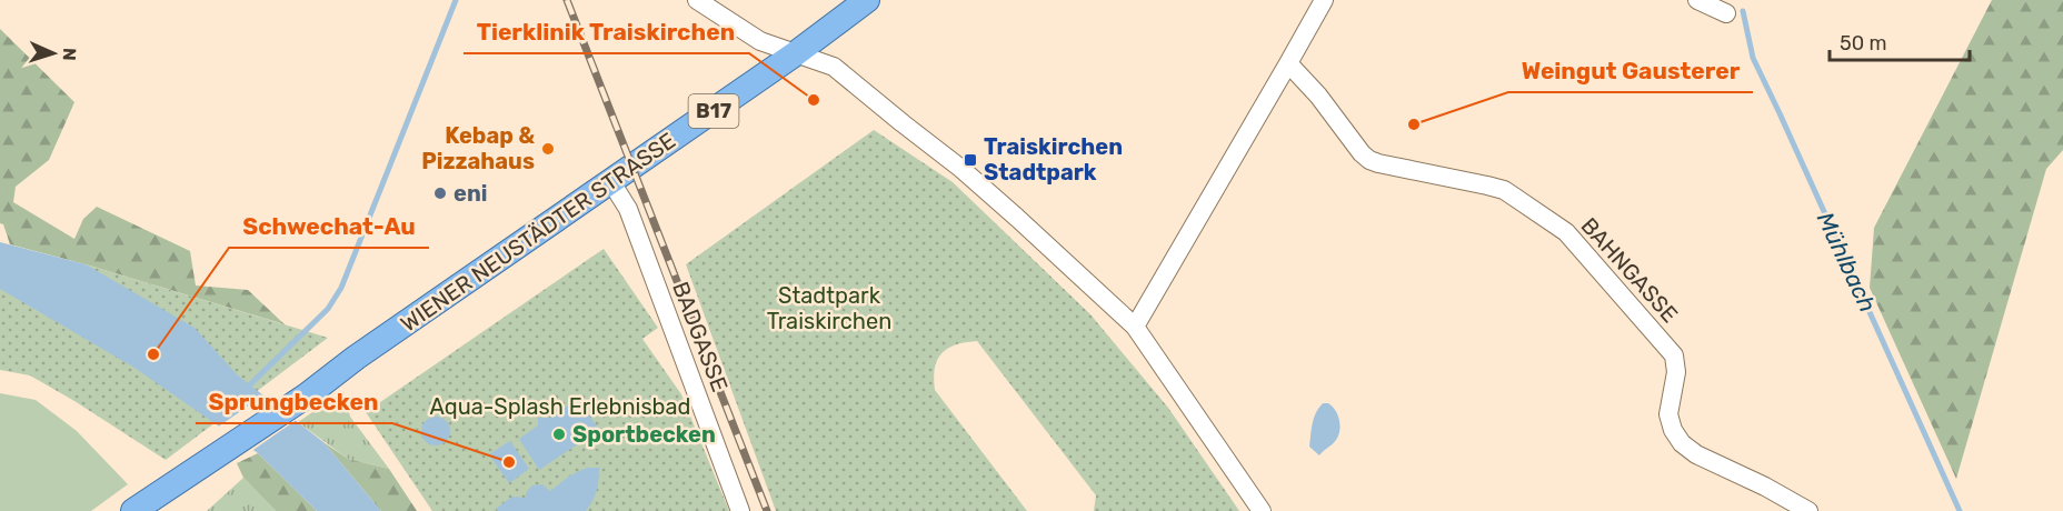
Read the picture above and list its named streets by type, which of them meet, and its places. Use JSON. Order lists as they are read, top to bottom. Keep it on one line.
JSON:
{"streets":{"main road":["B17","WIENER NEUSTÄDTER STRASSE"],"street":["BAHNGASSE","BADGASSE"]},"crossings":[["B17","WIENER NEUSTÄDTER STRASSE"],["WIENER NEUSTÄDTER STRASSE","BADGASSE"]],"water":["Mühlbach"],"parks":["Stadtpark Traiskirchen","Aqua-Splash Erlebnisbad"],"places":{"other":["Tierklinik Traiskirchen","Weingut Gausterer","Kebap & Pizzahaus","eni","Schwechat-Au","Sportbecken","Sprungbecken"],"transit":["Traiskirchen Stadtpark"]},"scale_bar":"50 m","north":"right"}
